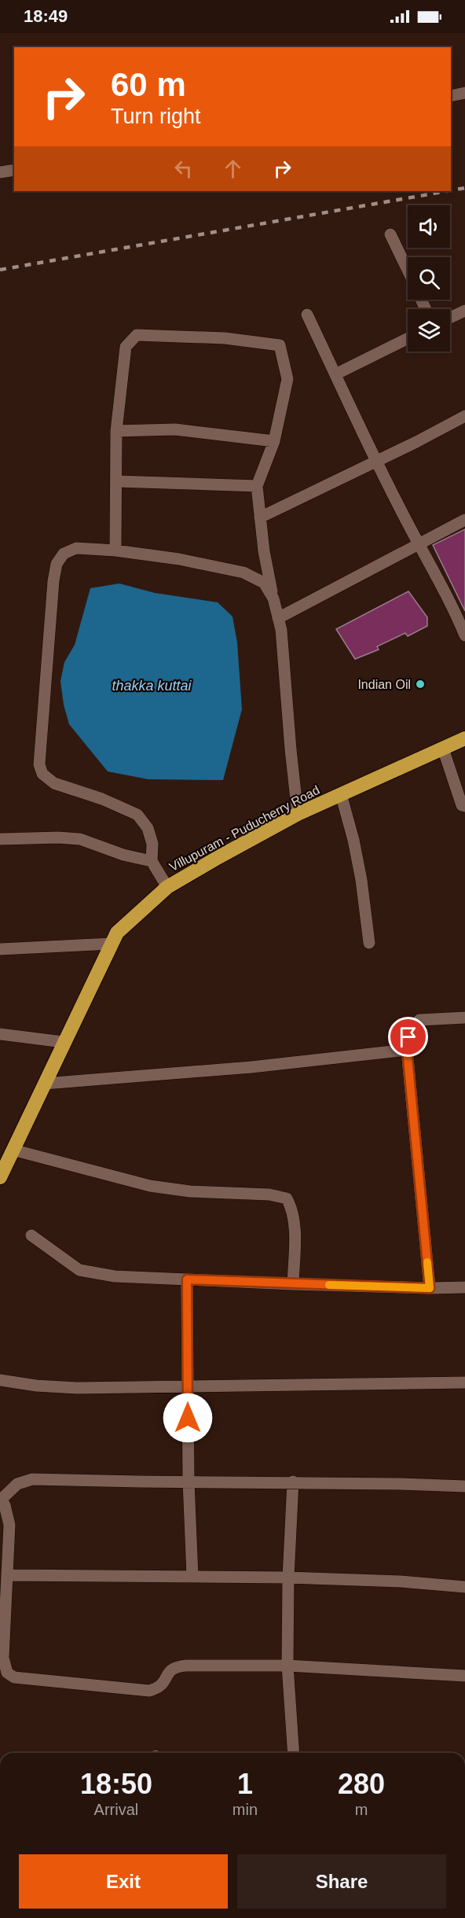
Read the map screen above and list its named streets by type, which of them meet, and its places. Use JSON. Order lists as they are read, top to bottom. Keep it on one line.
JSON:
{"streets":{"highway":["Villupuram - Puducherry Road"]},"water":["thakka kuttai"],"places":["Indian Oil"],"page":{"status":"18:49","turn":["60 m","Turn right"],"eta":["18:50","Arrival","1","min","280","m"],"buttons":["Exit","Share"]}}
